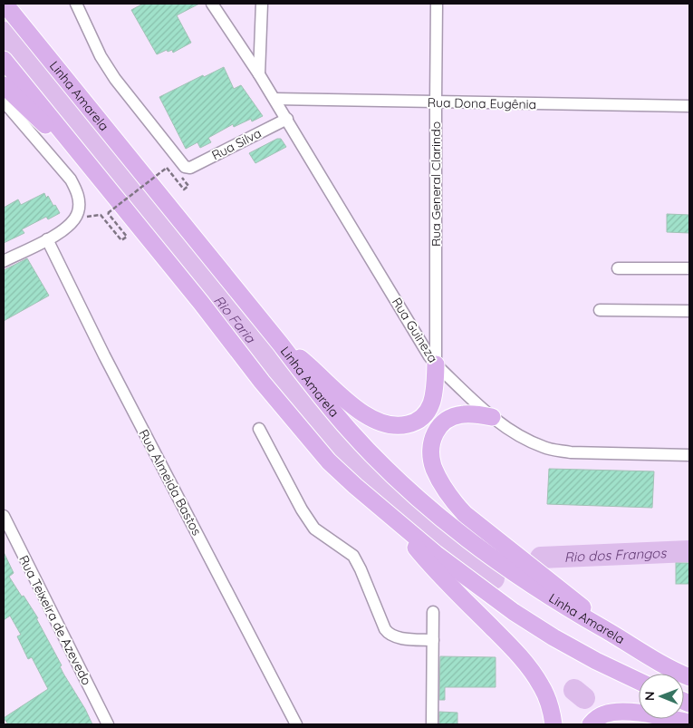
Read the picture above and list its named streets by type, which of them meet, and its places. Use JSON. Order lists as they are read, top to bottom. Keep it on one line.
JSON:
{"streets":{"highway":["Linha Amarela"],"street":["Rua Dona Eugênia","Rua Silva","Rua General Clarindo","Rua Guineza","Rua Almeida Bastos","Rua Teixeira de Azevedo"]},"crossings":[["Rua Dona Eugênia","Rua General Clarindo"],["Rua Dona Eugênia","Rua Guineza"],["Rua Silva","Rua Guineza"],["Rua General Clarindo","Rua Guineza"]],"water":["Rio Faria","Rio dos Frangos"],"north":"left"}
